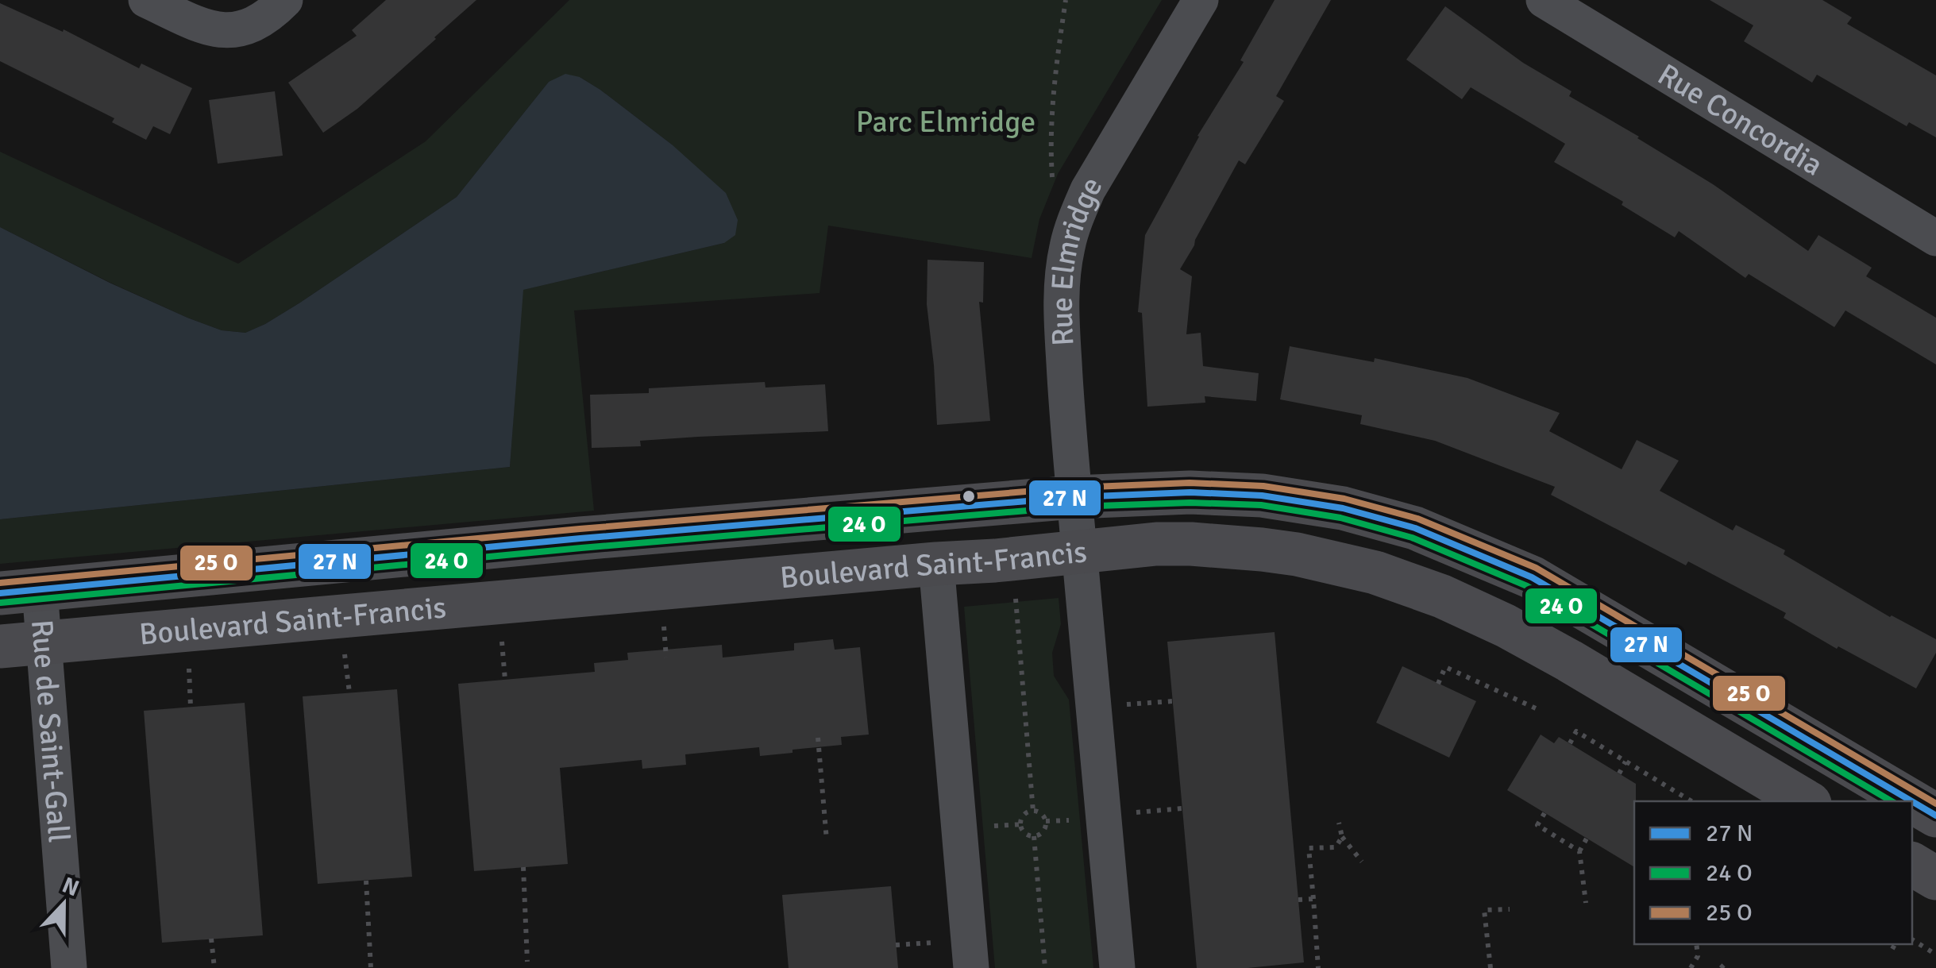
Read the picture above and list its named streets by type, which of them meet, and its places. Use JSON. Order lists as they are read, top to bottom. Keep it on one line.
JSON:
{"streets":{"street":["Rue Concordia","Rue Elmridge","Boulevard Saint-Francis","Rue de Saint-Gall"]},"crossings":[["Rue Elmridge","Boulevard Saint-Francis"],["Boulevard Saint-Francis","Rue de Saint-Gall"]],"parks":["Parc Elmridge"],"legend":["27 N","24 O","25 O"],"north":"top"}
